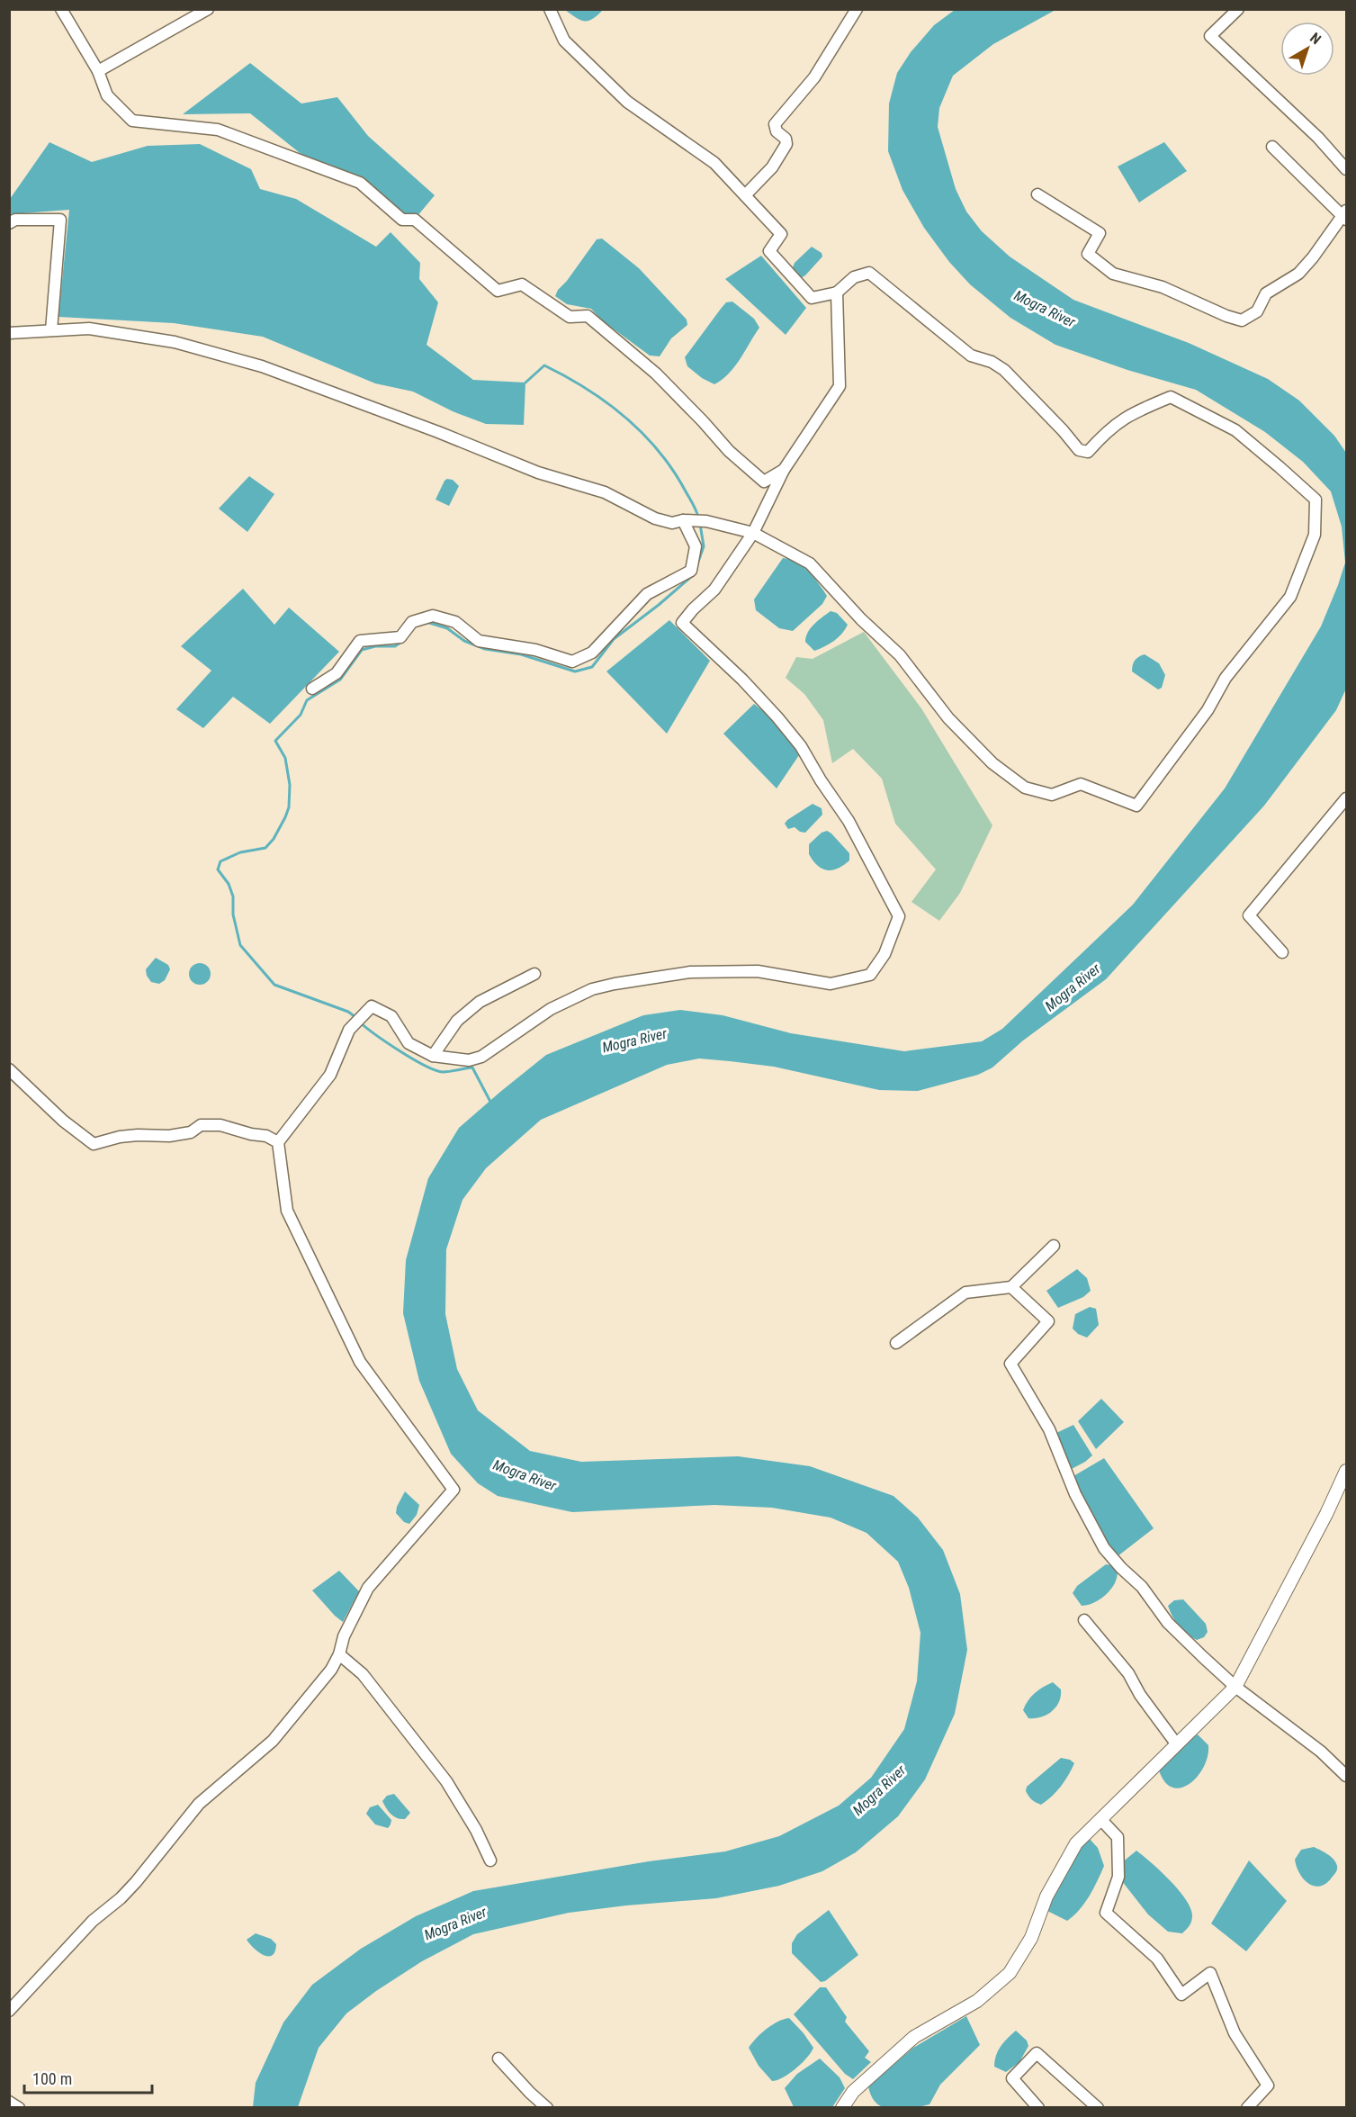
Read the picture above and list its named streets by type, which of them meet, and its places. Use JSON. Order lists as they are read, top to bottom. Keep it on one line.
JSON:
{"water":["Mogra River"],"scale_bar":"100 m","north":"top right"}
